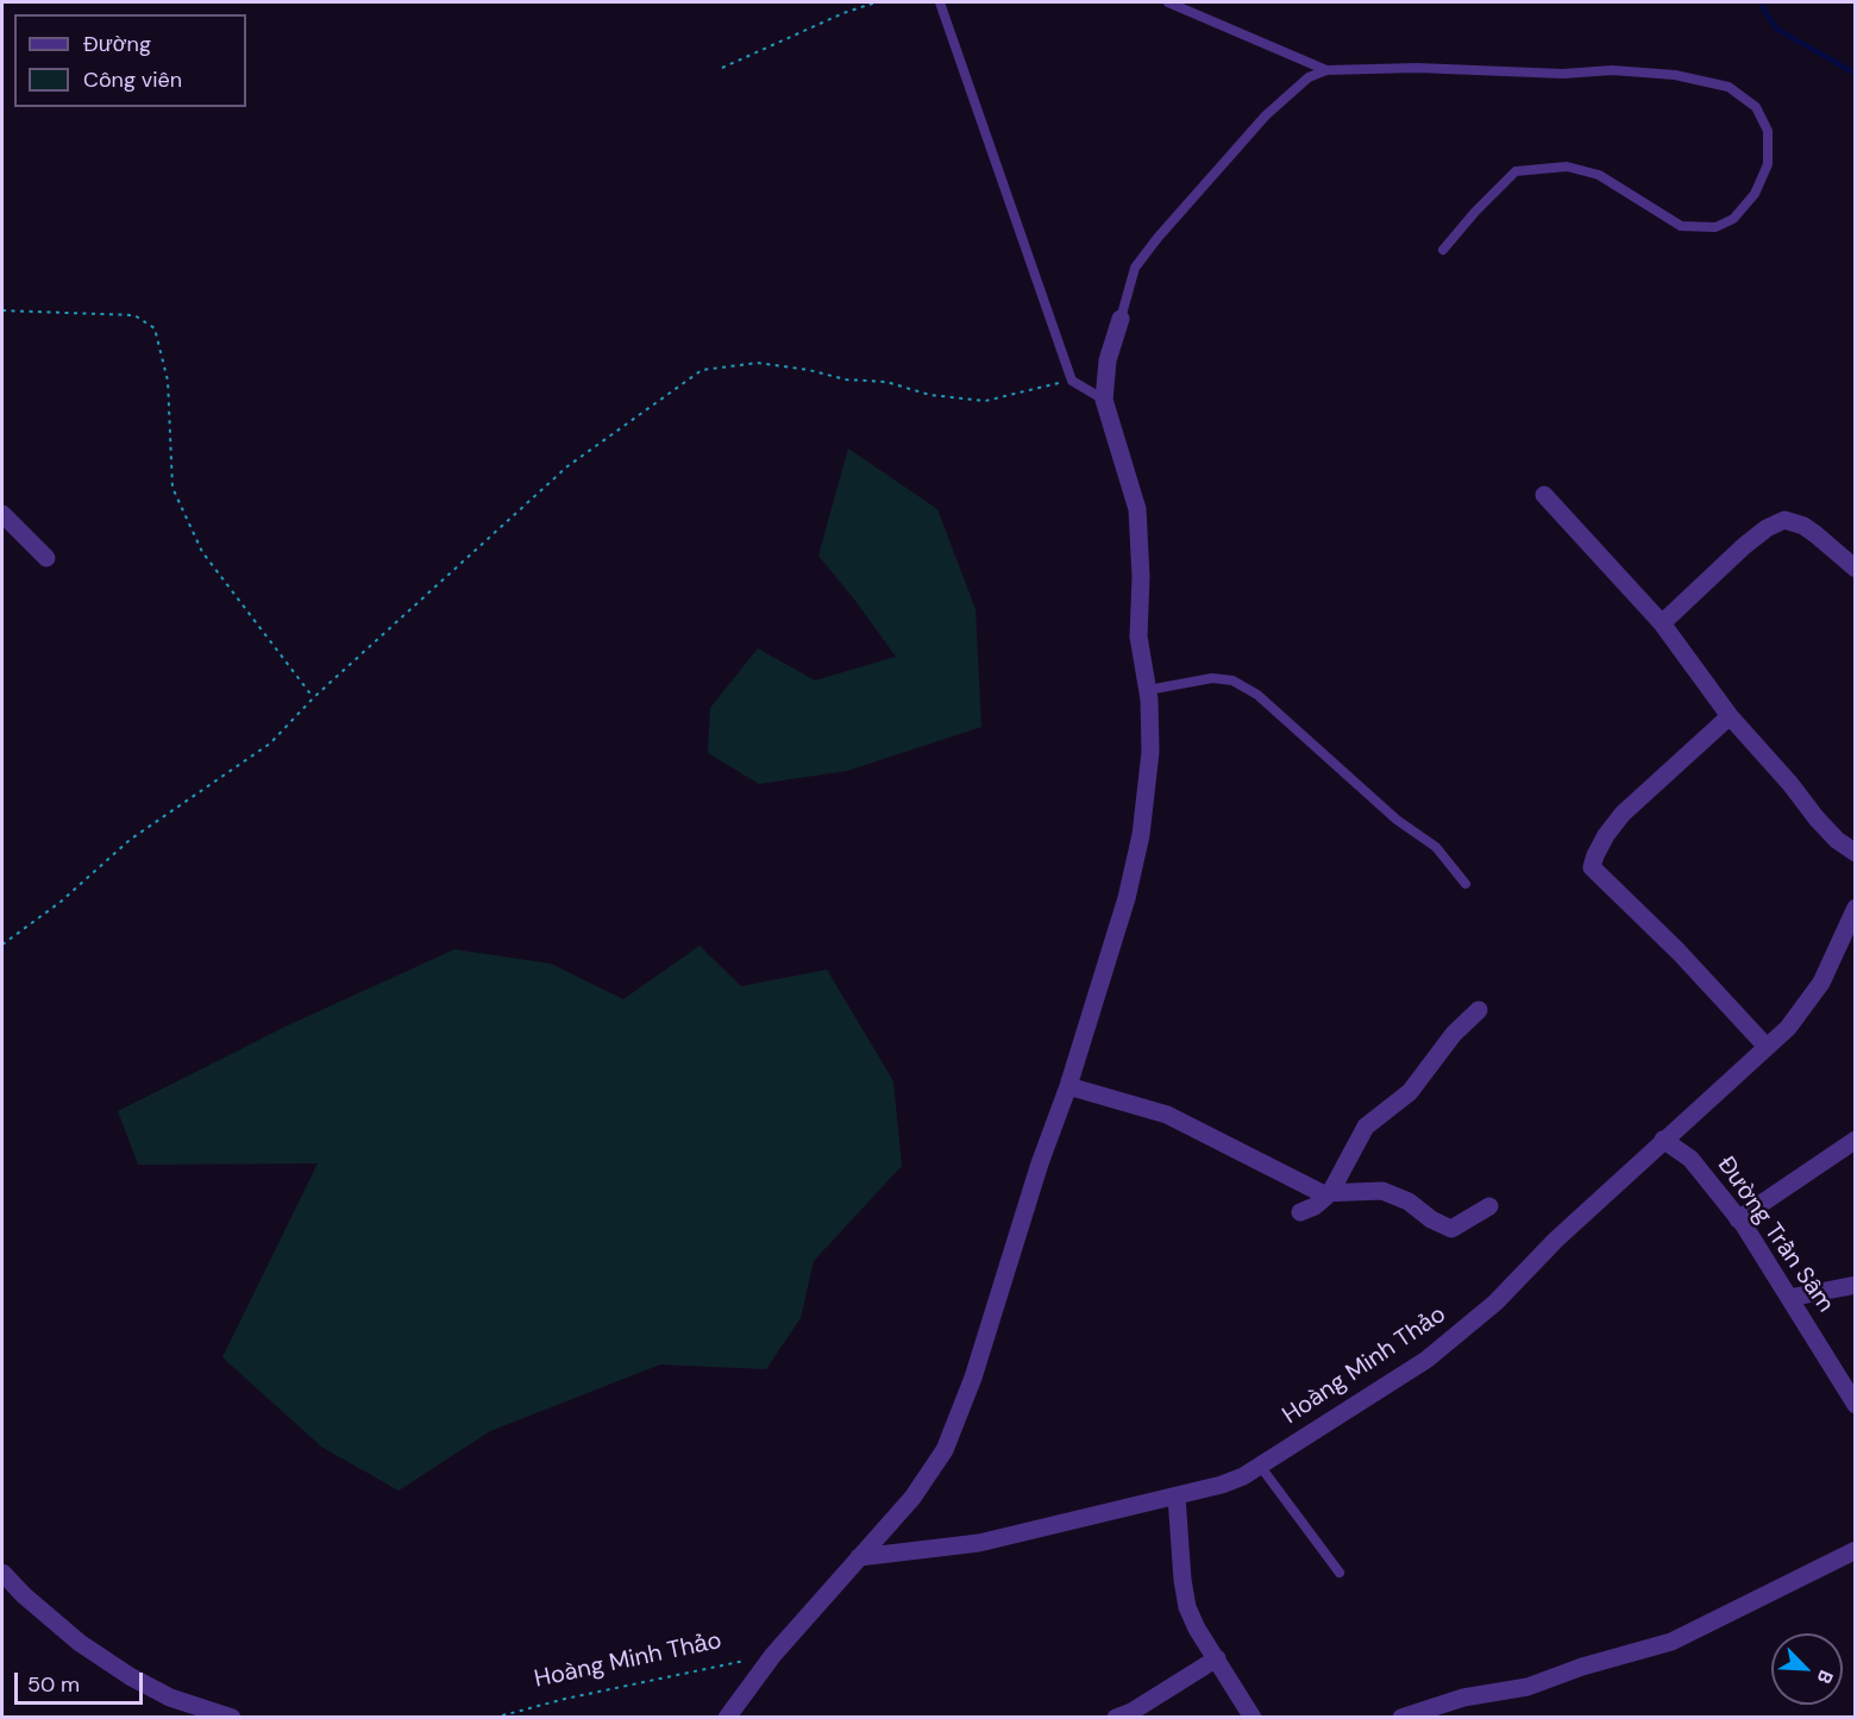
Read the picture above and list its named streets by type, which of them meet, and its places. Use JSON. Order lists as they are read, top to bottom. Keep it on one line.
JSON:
{"streets":{"street":["Đường Trần Sâm","Hoàng Minh Thảo"]},"crossings":[["Đường Trần Sâm","Hoàng Minh Thảo"]],"legend":["Đường","Công viên"],"scale_bar":"50 m","north":"bottom right"}
